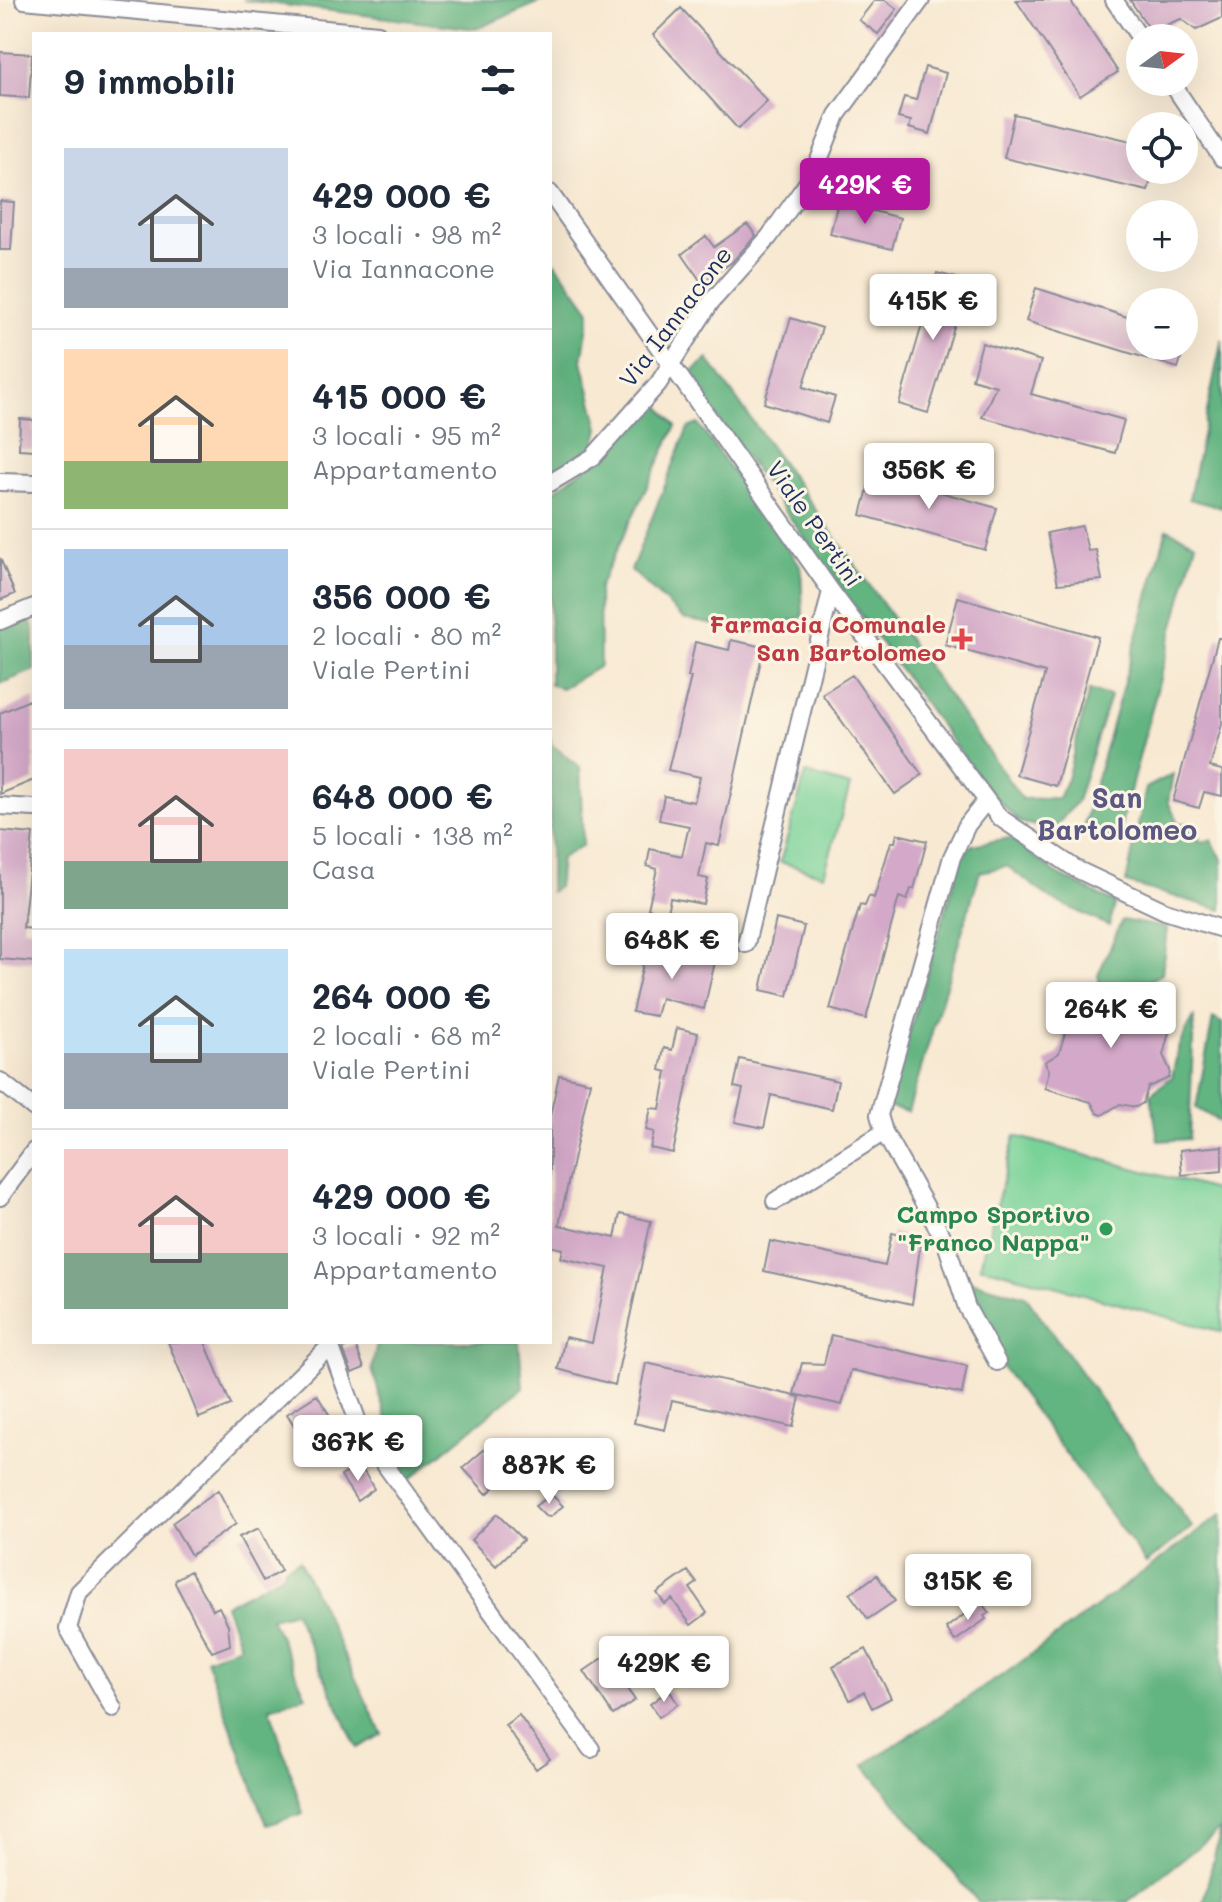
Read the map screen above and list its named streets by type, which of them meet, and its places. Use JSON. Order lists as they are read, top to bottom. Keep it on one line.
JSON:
{"streets":{"street":["Via Iannacone","Viale Pertini"]},"crossings":[["Via Iannacone","Viale Pertini"]],"districts":["San Bartolomeo"],"places":{"health":["Farmacia Comunale San Bartolomeo"],"other":["Campo Sportivo \"Franco Nappa\""]},"north":"right","page":{"map_buttons":["+","−"],"heading":"9 immobili","list":[{"name":"429 000 €","note":"3 locali · 98 m² · Via Iannacone"},{"name":"415 000 €","note":"3 locali · 95 m² · Appartamento"},{"name":"356 000 €","note":"2 locali · 80 m² · Viale Pertini"},{"name":"648 000 €","note":"5 locali · 138 m² · Casa"},{"name":"264 000 €","note":"2 locali · 68 m² · Viale Pertini"},{"name":"429 000 €","note":"3 locali · 92 m² · Appartamento"}],"price":["429K €","415K €","356K €","648K €","264K €","367K €","887K €","315K €","429K €"]}}
